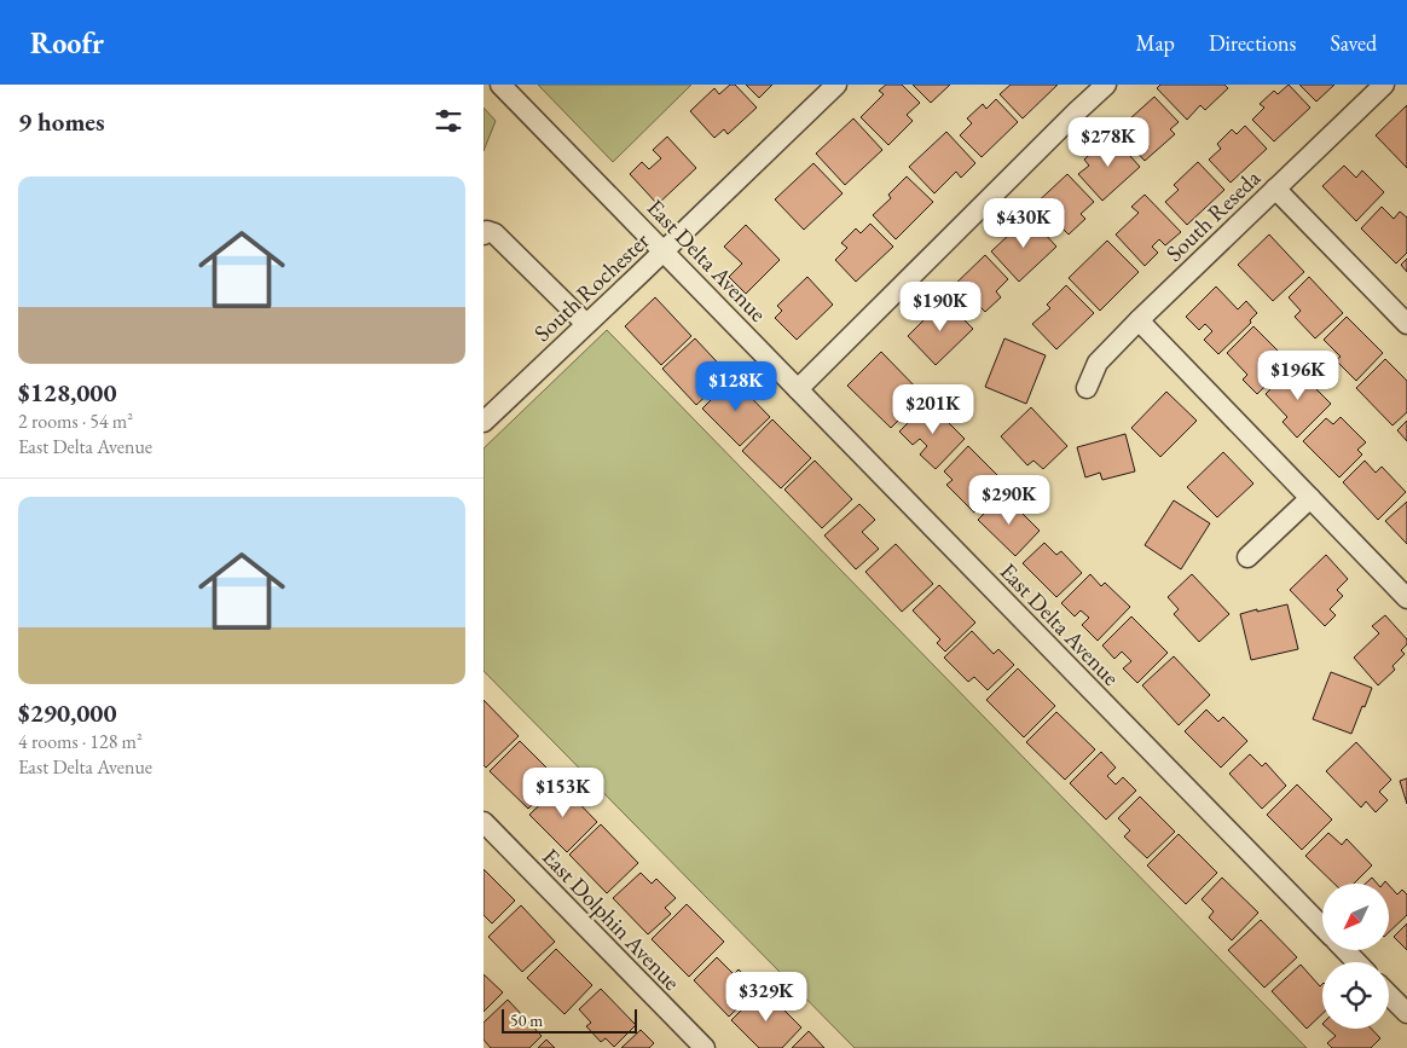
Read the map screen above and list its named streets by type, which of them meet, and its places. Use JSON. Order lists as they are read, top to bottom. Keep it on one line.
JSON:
{"streets":{"street":["South Reseda","East Delta Avenue","South Rochester","East Dolphin Avenue"]},"crossings":[["East Delta Avenue","South Rochester"]],"scale_bar":"50 m","north":"bottom left","page":{"header":"Roofr","nav":["Map","Directions","Saved"],"heading":"9 homes","price":["$278K","$430K","$190K","$196K","$128K","$201K","$290K","$153K","$329K"],"list":[{"name":"$128,000","note":"2 rooms · 54 m² · East Delta Avenue"},{"name":"$290,000","note":"4 rooms · 128 m² · East Delta Avenue"}],"scale":"50 m"}}
